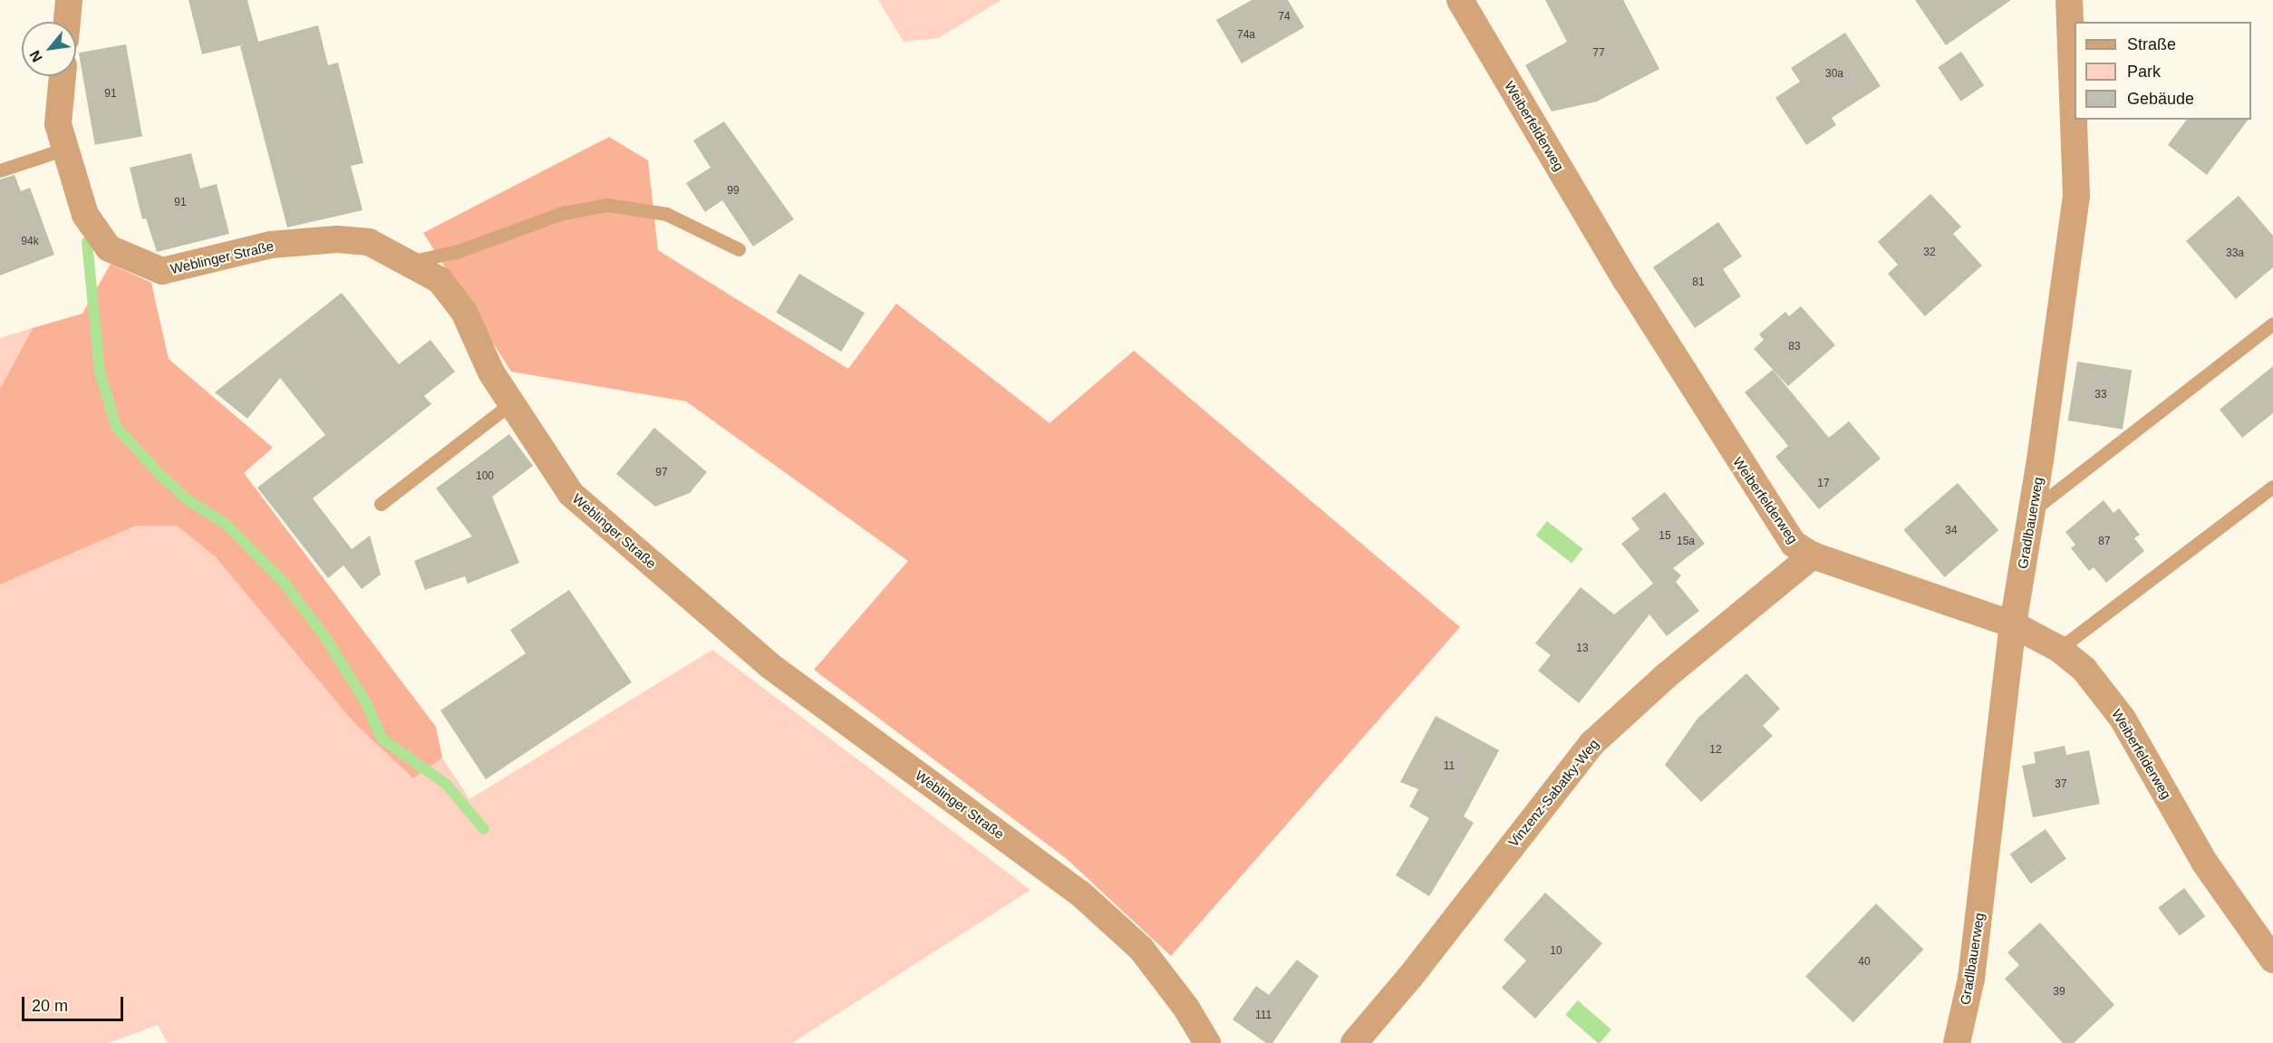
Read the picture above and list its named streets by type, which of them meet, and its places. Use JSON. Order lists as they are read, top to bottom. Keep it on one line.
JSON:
{"streets":{"street":["Weiberfelderweg","Weblinger Straße","Gradlbauerweg","Vinzenz-Sabatky-Weg"]},"crossings":[["Weiberfelderweg","Gradlbauerweg"],["Weiberfelderweg","Vinzenz-Sabatky-Weg"]],"house_numbers":["74","74a","77","30a","91","99","91","94k","32","33a","81","83","33","97","100","17","34","15","15a","87","13","12","11","37","10","40","39","111"],"legend":["Straße","Park","Gebäude"],"scale_bar":"20 m","north":"bottom left"}
